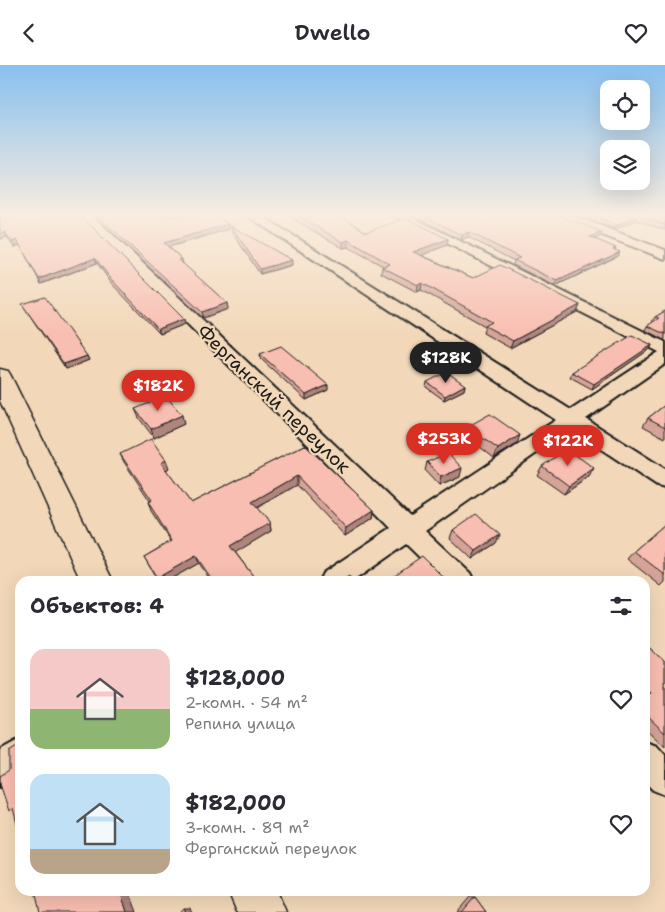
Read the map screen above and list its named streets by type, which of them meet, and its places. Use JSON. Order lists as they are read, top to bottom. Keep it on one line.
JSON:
{"streets":{"street":["Ферганский переулок"]},"page":{"header":"Dwello","price":["$128K","$182K","$253K","$122K"],"heading":"Объектов: 4","list":[{"name":"$128,000","note":"2-комн. · 54 m² · Репина улица"},{"name":"$182,000","note":"3-комн. · 89 m² · Ферганский переулок"}]}}
